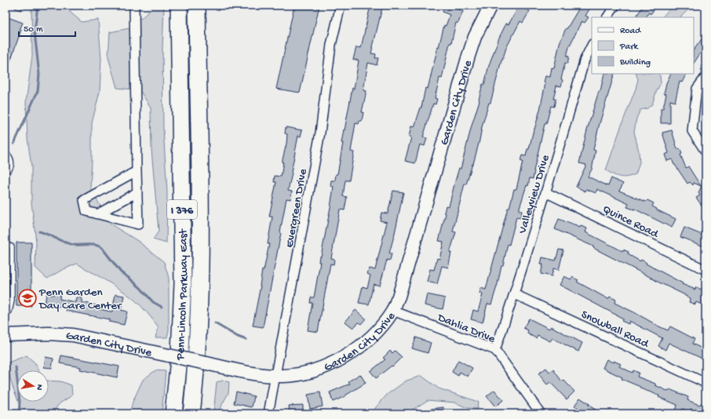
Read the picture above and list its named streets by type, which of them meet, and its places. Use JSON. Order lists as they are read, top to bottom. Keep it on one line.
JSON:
{"streets":{"highway":["I 376","Penn-Lincoln Parkway East"],"street":["Garden City Drive","Valleyview Drive","Evergreen Drive","Quince Road","Dahlia Drive","Snowball Road"]},"crossings":[["Garden City Drive","Evergreen Drive"],["Garden City Drive","Dahlia Drive"],["Valleyview Drive","Quince Road"],["Valleyview Drive","Dahlia Drive"],["Valleyview Drive","Snowball Road"]],"places":{"school or university":["Penn Garden Day Care Center"]},"legend":["Road","Park","Building"],"scale_bar":"50 m","north":"right"}
